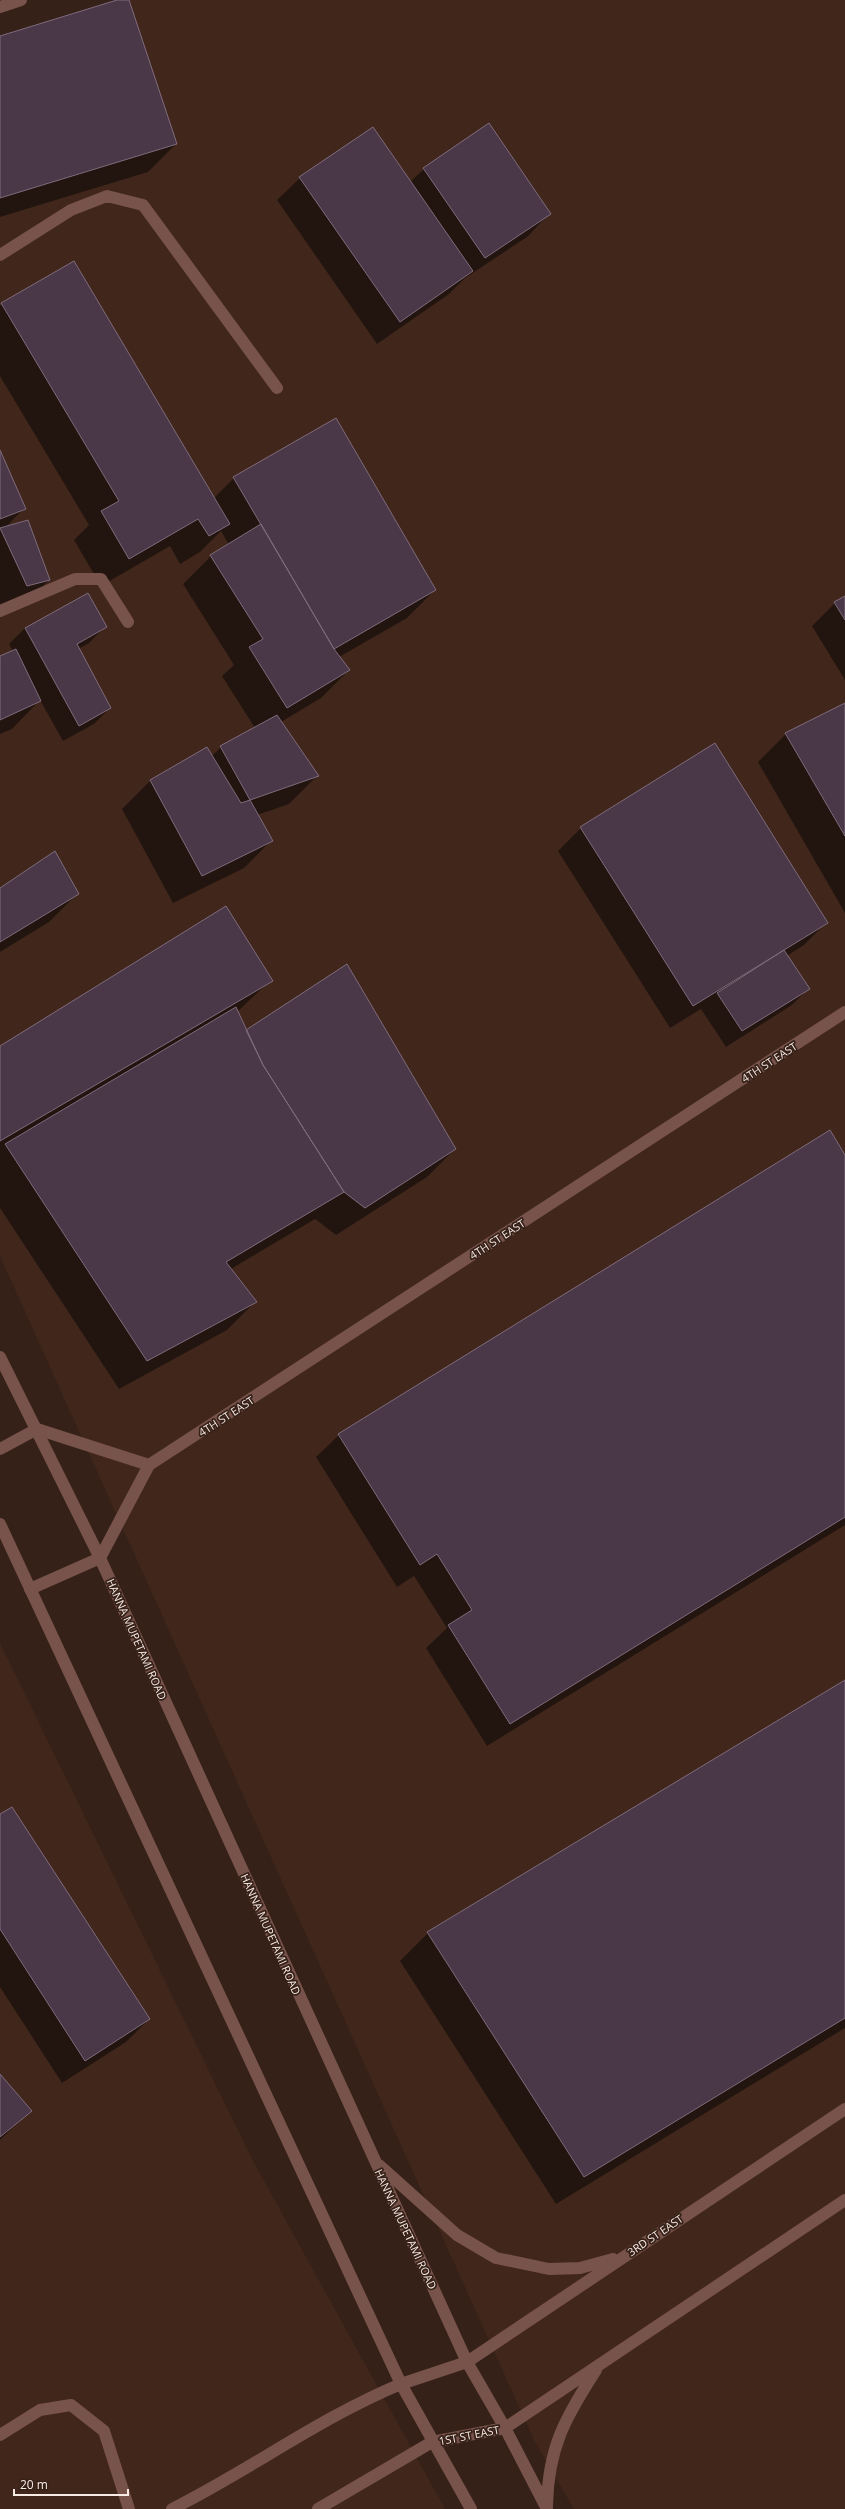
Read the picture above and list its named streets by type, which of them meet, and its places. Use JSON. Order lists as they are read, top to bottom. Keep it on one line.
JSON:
{"streets":{"street":["4TH ST EAST","HANNA MUPETAMI ROAD","3RD ST EAST","1ST ST EAST"]},"crossings":[["4TH ST EAST","HANNA MUPETAMI ROAD"],["HANNA MUPETAMI ROAD","3RD ST EAST"],["HANNA MUPETAMI ROAD","1ST ST EAST"]],"scale_bar":"20 m"}
